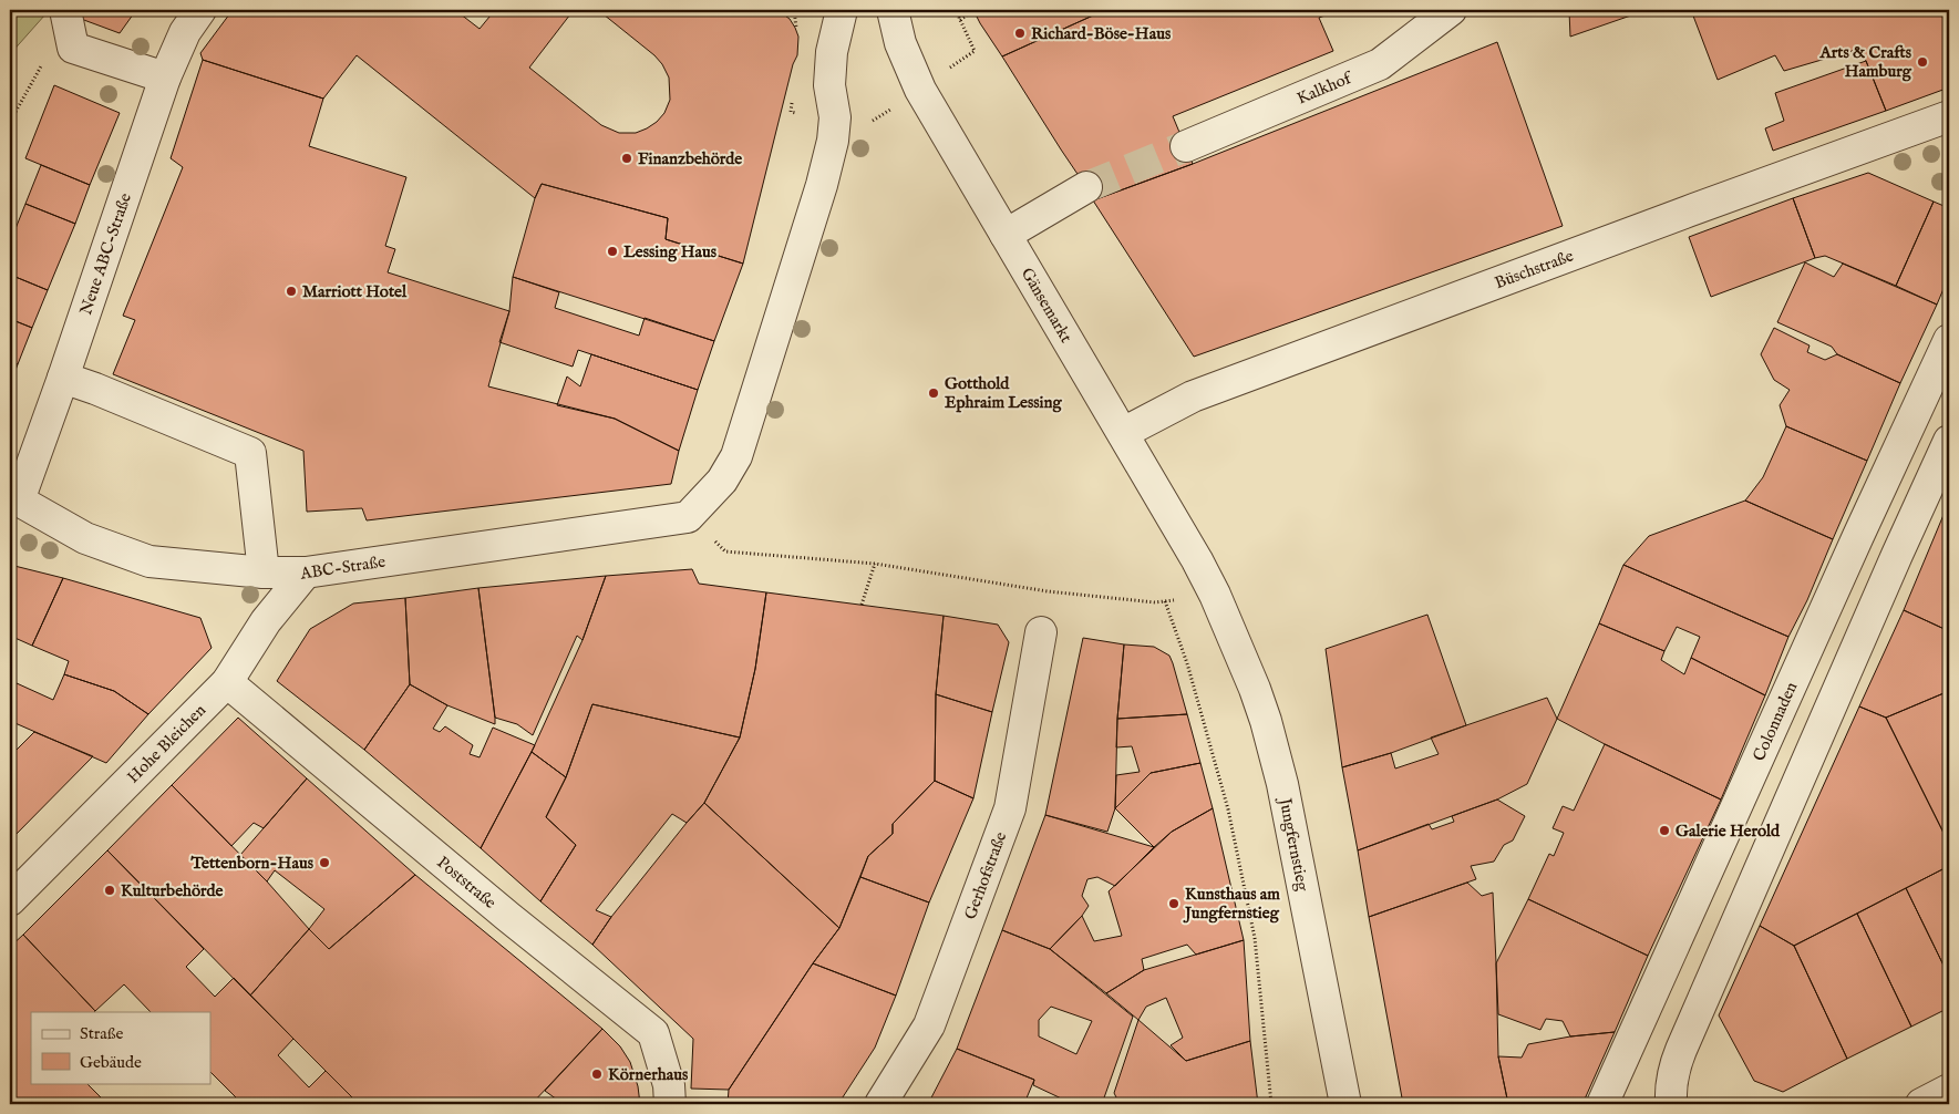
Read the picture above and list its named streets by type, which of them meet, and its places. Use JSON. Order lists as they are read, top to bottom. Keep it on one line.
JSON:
{"streets":{"street":["Kalkhof","Neue ABC-Straße","Büschstraße","Gänsemarkt","ABC-Straße","Colonnaden","Hohe Bleichen","Jungfernstieg","Gerhofstraße","Poststraße"]},"crossings":[["Neue ABC-Straße","ABC-Straße"],["Büschstraße","Gänsemarkt"],["Gänsemarkt","Jungfernstieg"],["ABC-Straße","Hohe Bleichen"],["Hohe Bleichen","Poststraße"]],"places":["Richard-Böse-Haus","Arts & Crafts Hamburg","Finanzbehörde","Lessing Haus","Marriott Hotel","Gotthold Ephraim Lessing","Galerie Herold","Tettenborn-Haus","Kulturbehörde","Kunsthaus am Jungfernstieg","Körnerhaus"],"legend":["Straße","Gebäude"]}
